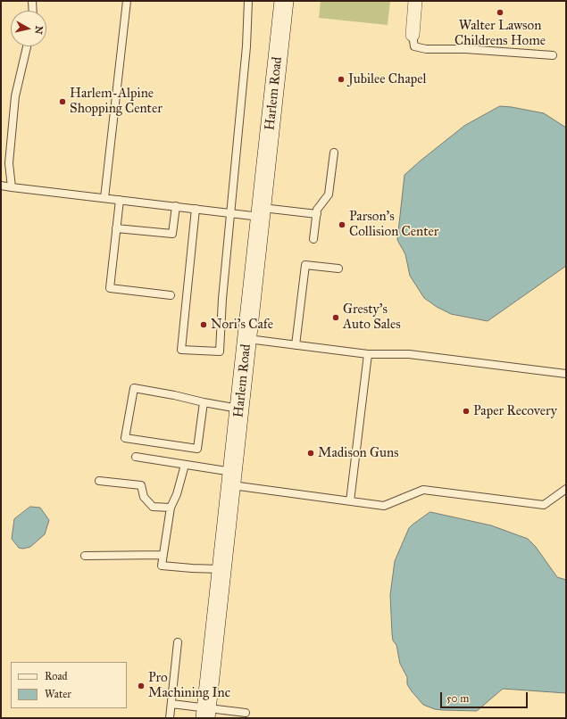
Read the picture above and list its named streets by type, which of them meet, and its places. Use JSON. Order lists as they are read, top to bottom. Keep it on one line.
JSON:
{"streets":{"main road":["Harlem Road"]},"places":["Walter Lawson Childrens Home","Jubilee Chapel","Harlem-Alpine Shopping Center","Parson's Collision Center","Gresty's Auto Sales","Nori's Cafe","Paper Recovery","Madison Guns","Pro Machining Inc"],"legend":["Road","Water"],"scale_bar":"50 m","north":"right"}
